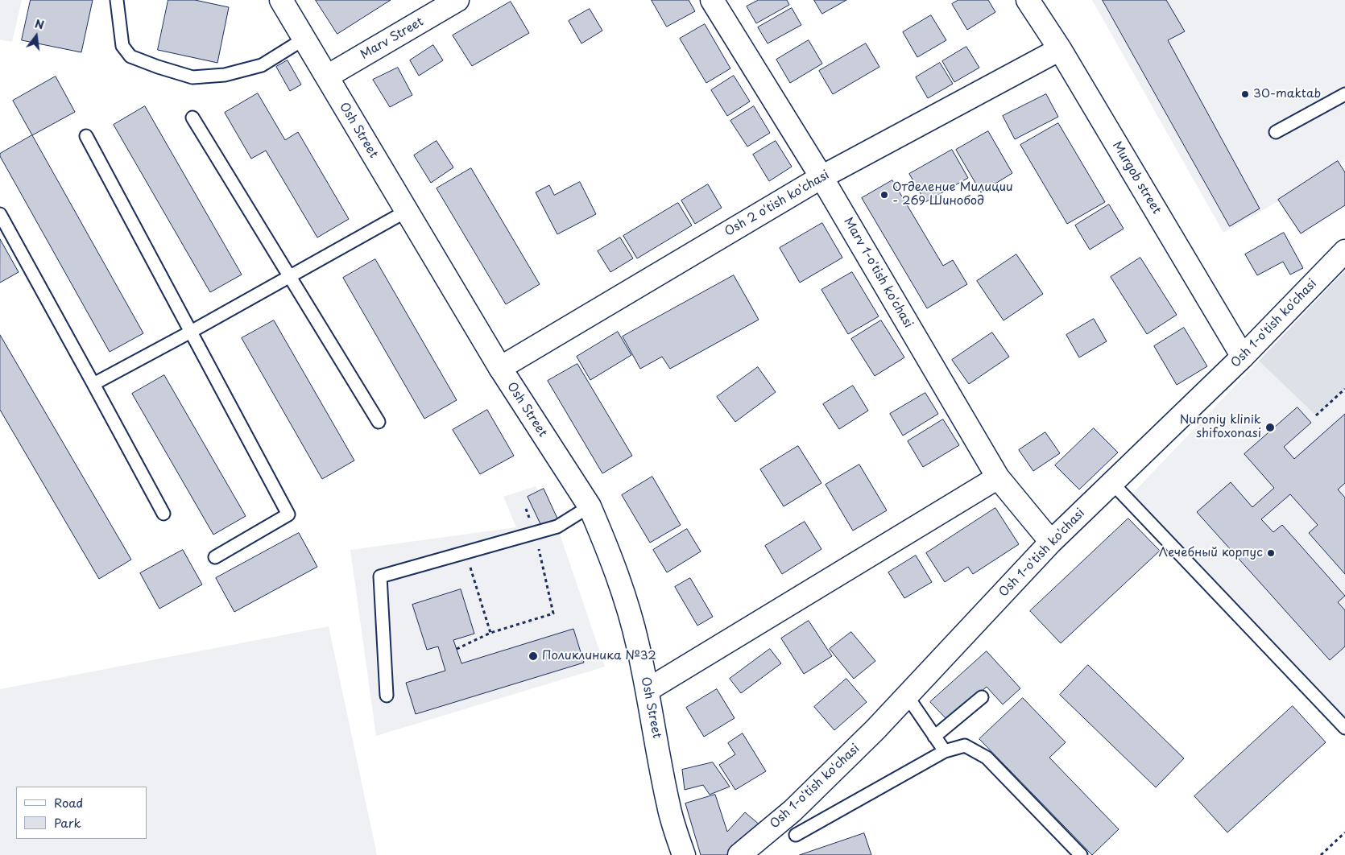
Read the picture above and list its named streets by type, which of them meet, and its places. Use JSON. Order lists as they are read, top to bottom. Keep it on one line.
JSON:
{"streets":{"street":["Marv Street","Osh Street","Murgob street","Osh 2 o'tish ko'chasi","Marv 1-o'tish ko'chasi","Osh 1-o'tish ko'chasi"]},"crossings":[["Marv Street","Osh Street"],["Osh Street","Osh 2 o'tish ko'chasi"],["Murgob street","Osh 2 o'tish ko'chasi"],["Murgob street","Osh 1-o'tish ko'chasi"],["Osh 2 o'tish ko'chasi","Marv 1-o'tish ko'chasi"],["Marv 1-o'tish ko'chasi","Osh 1-o'tish ko'chasi"]],"places":["30-maktab","Отделение Милиции - 269 Шинобод","Nuroniy klinik shifoxonasi","Лечебный корпус","Поликлиника №32"],"legend":["Road","Park"],"north":"top"}
